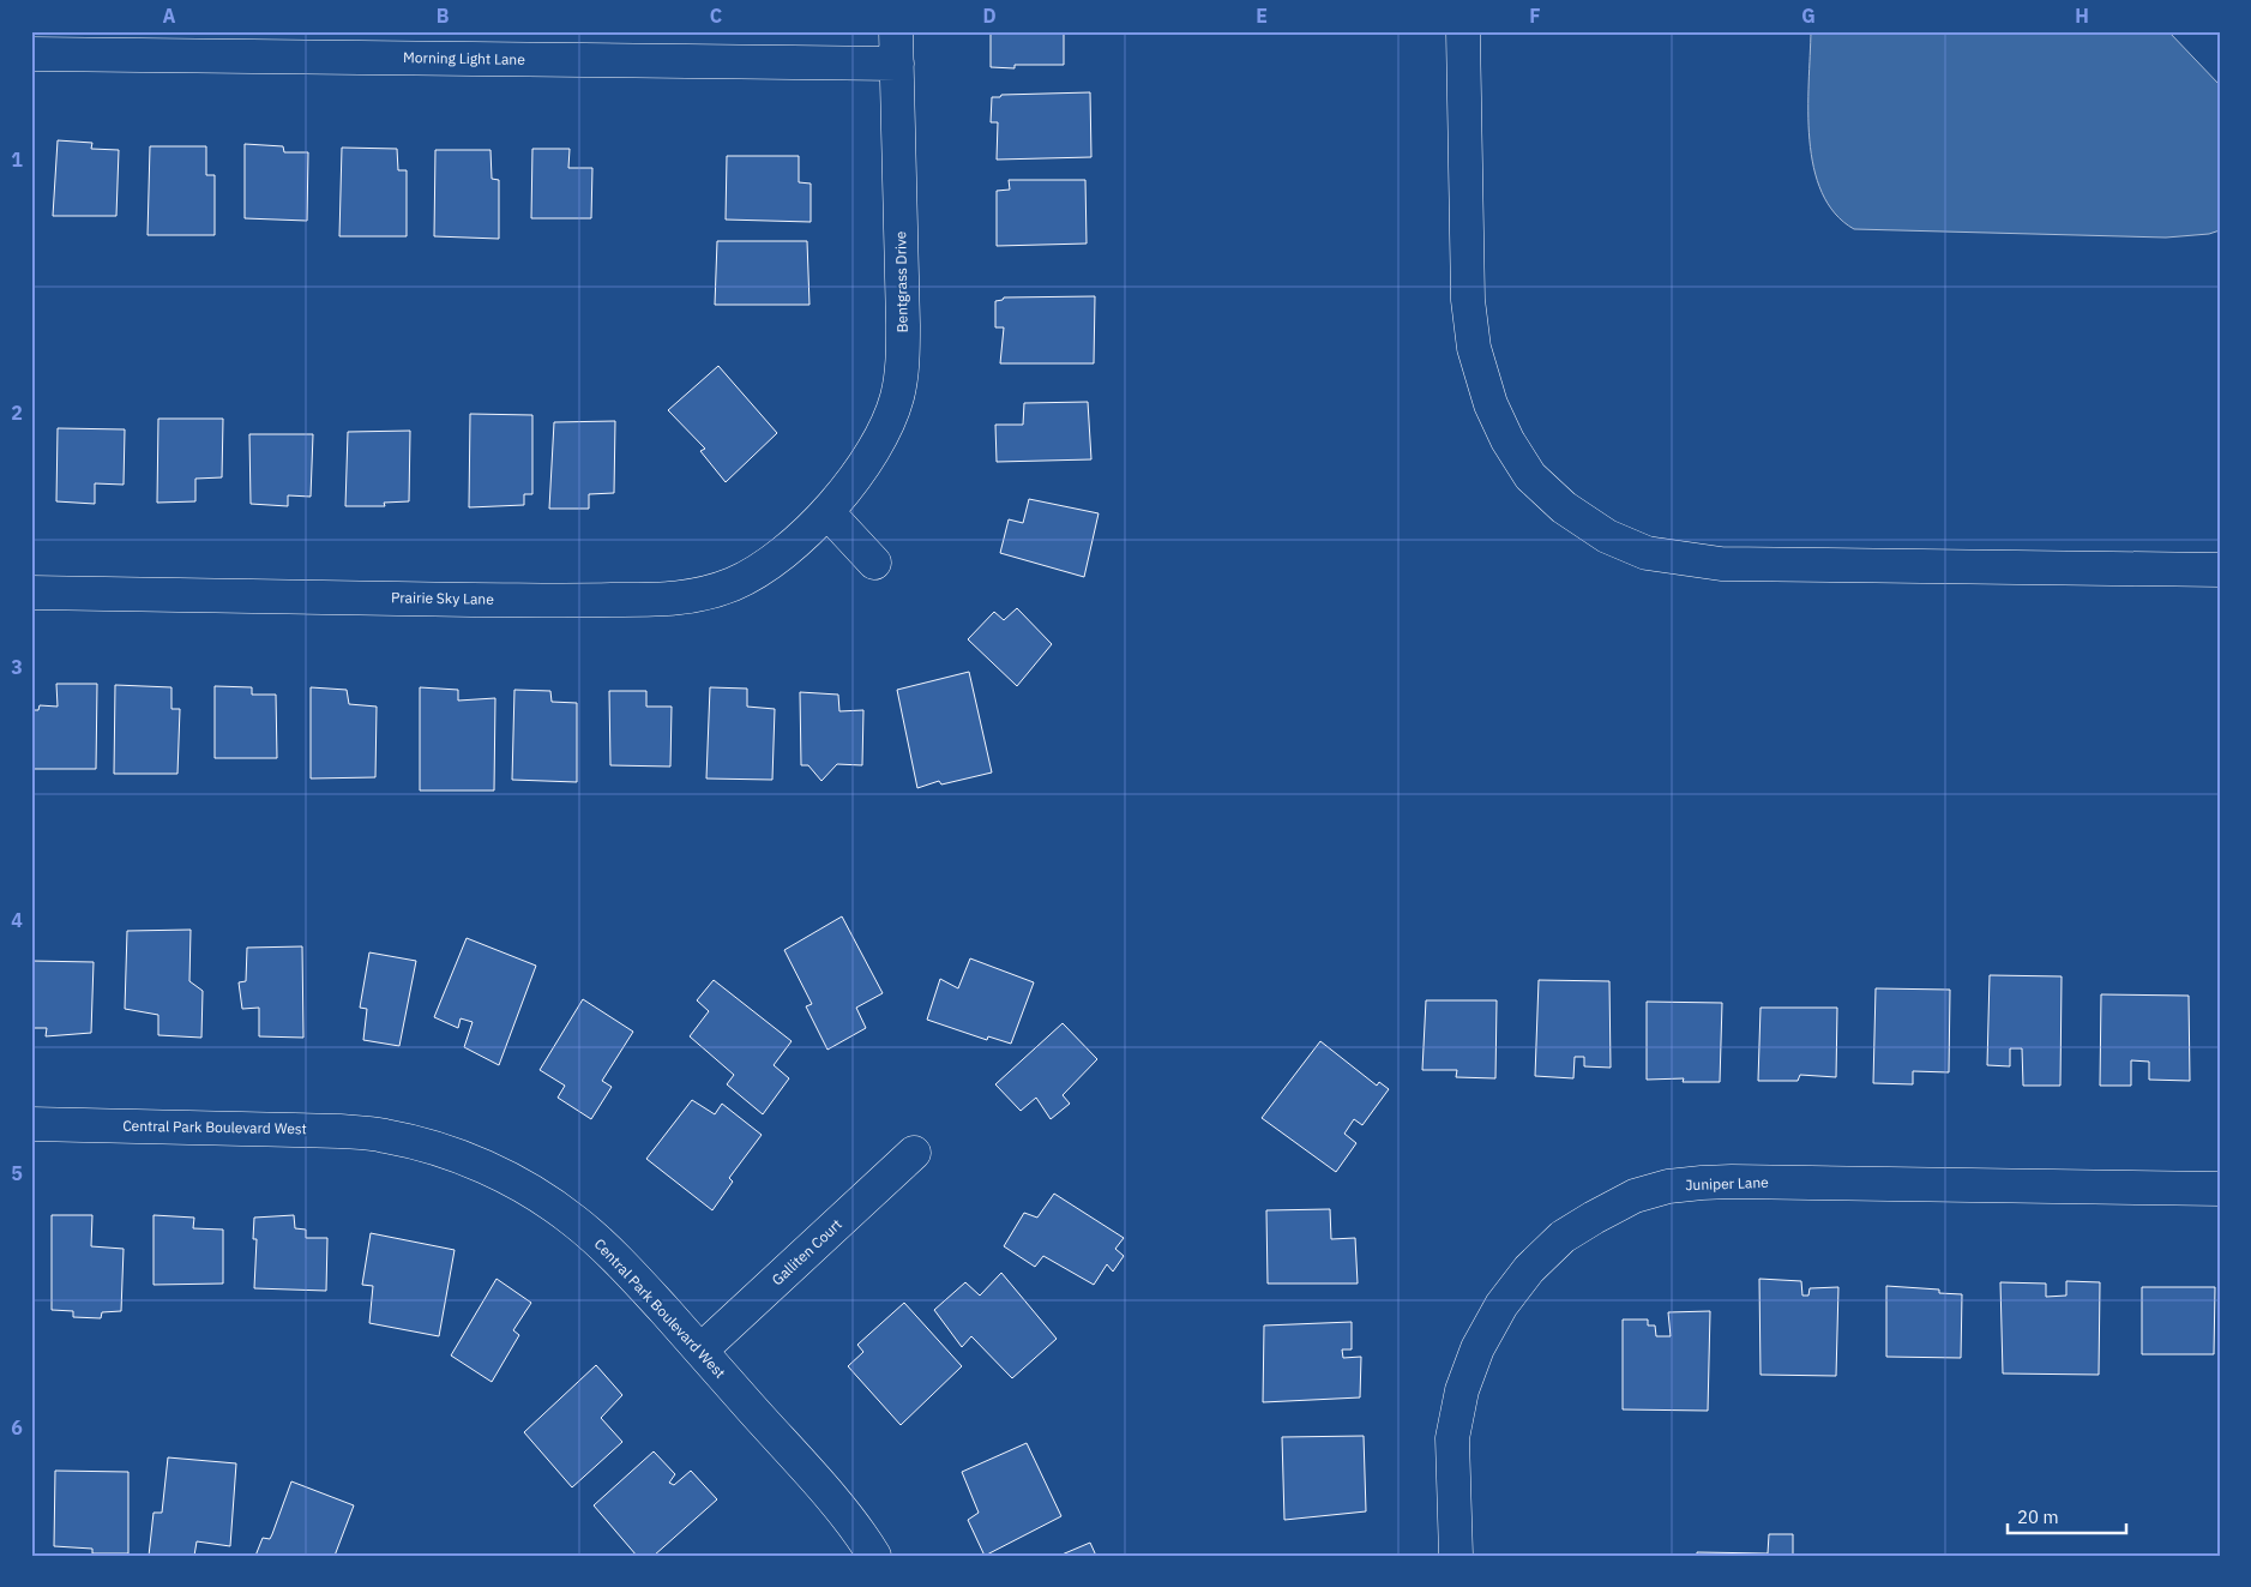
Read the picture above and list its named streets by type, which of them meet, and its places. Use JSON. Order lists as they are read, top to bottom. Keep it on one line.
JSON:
{"streets":{"street":["Morning Light Lane","Bentgrass Drive","Prairie Sky Lane","Central Park Boulevard West","Juniper Lane","Galliten Court"]},"crossings":[["Morning Light Lane","Bentgrass Drive"],["Bentgrass Drive","Prairie Sky Lane"],["Central Park Boulevard West","Galliten Court"]],"scale_bar":"20 m","grid":{"columns":["A","B","C","D","E","F","G","H"],"rows":["1","2","3","4","5","6"]}}
